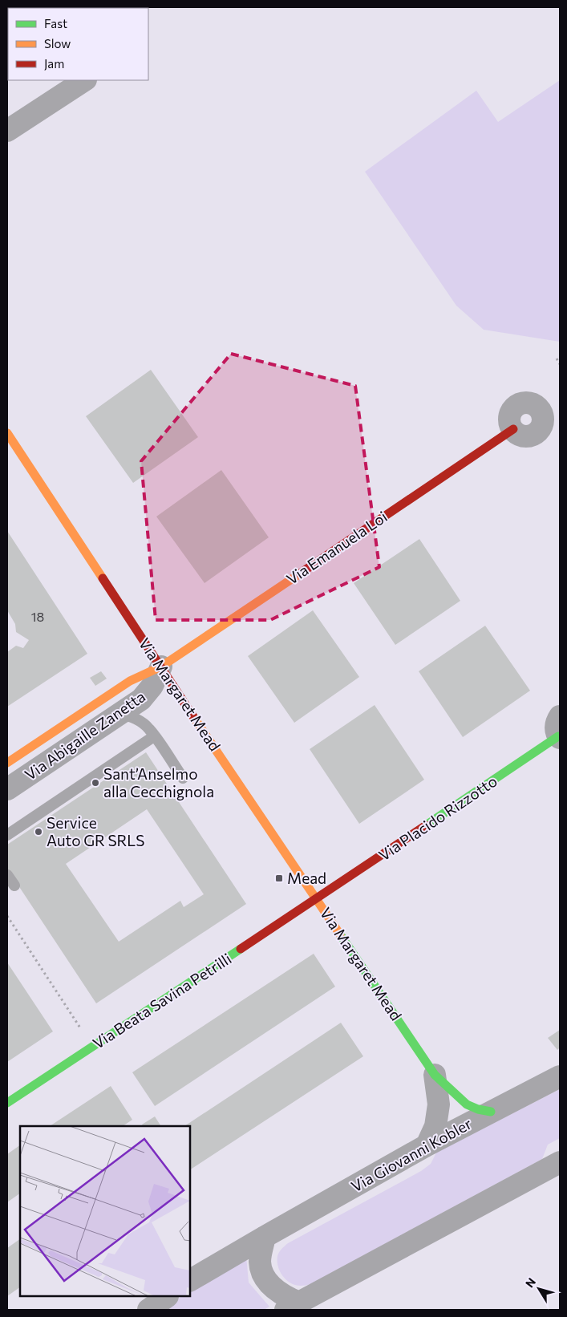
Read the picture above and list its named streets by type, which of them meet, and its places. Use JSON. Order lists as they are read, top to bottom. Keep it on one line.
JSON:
{"streets":{"street":["Via Emanuela Loi","Via Margaret Mead","Via Abigaille Zanetta","Via Placido Rizzotto","Via Beata Savina Petrilli","Via Giovanni Kobler"]},"crossings":[["Via Emanuela Loi","Via Margaret Mead"],["Via Emanuela Loi","Via Abigaille Zanetta"],["Via Margaret Mead","Via Abigaille Zanetta"],["Via Margaret Mead","Via Placido Rizzotto"],["Via Margaret Mead","Via Beata Savina Petrilli"],["Via Margaret Mead","Via Giovanni Kobler"],["Via Placido Rizzotto","Via Beata Savina Petrilli"]],"places":{"other":["Sant’Anselmo alla Cecchignola","Service Auto GR SRLS"],"transit":["Mead"]},"house_numbers":["18"],"legend":["Fast","Slow","Jam"],"north":"top left"}
